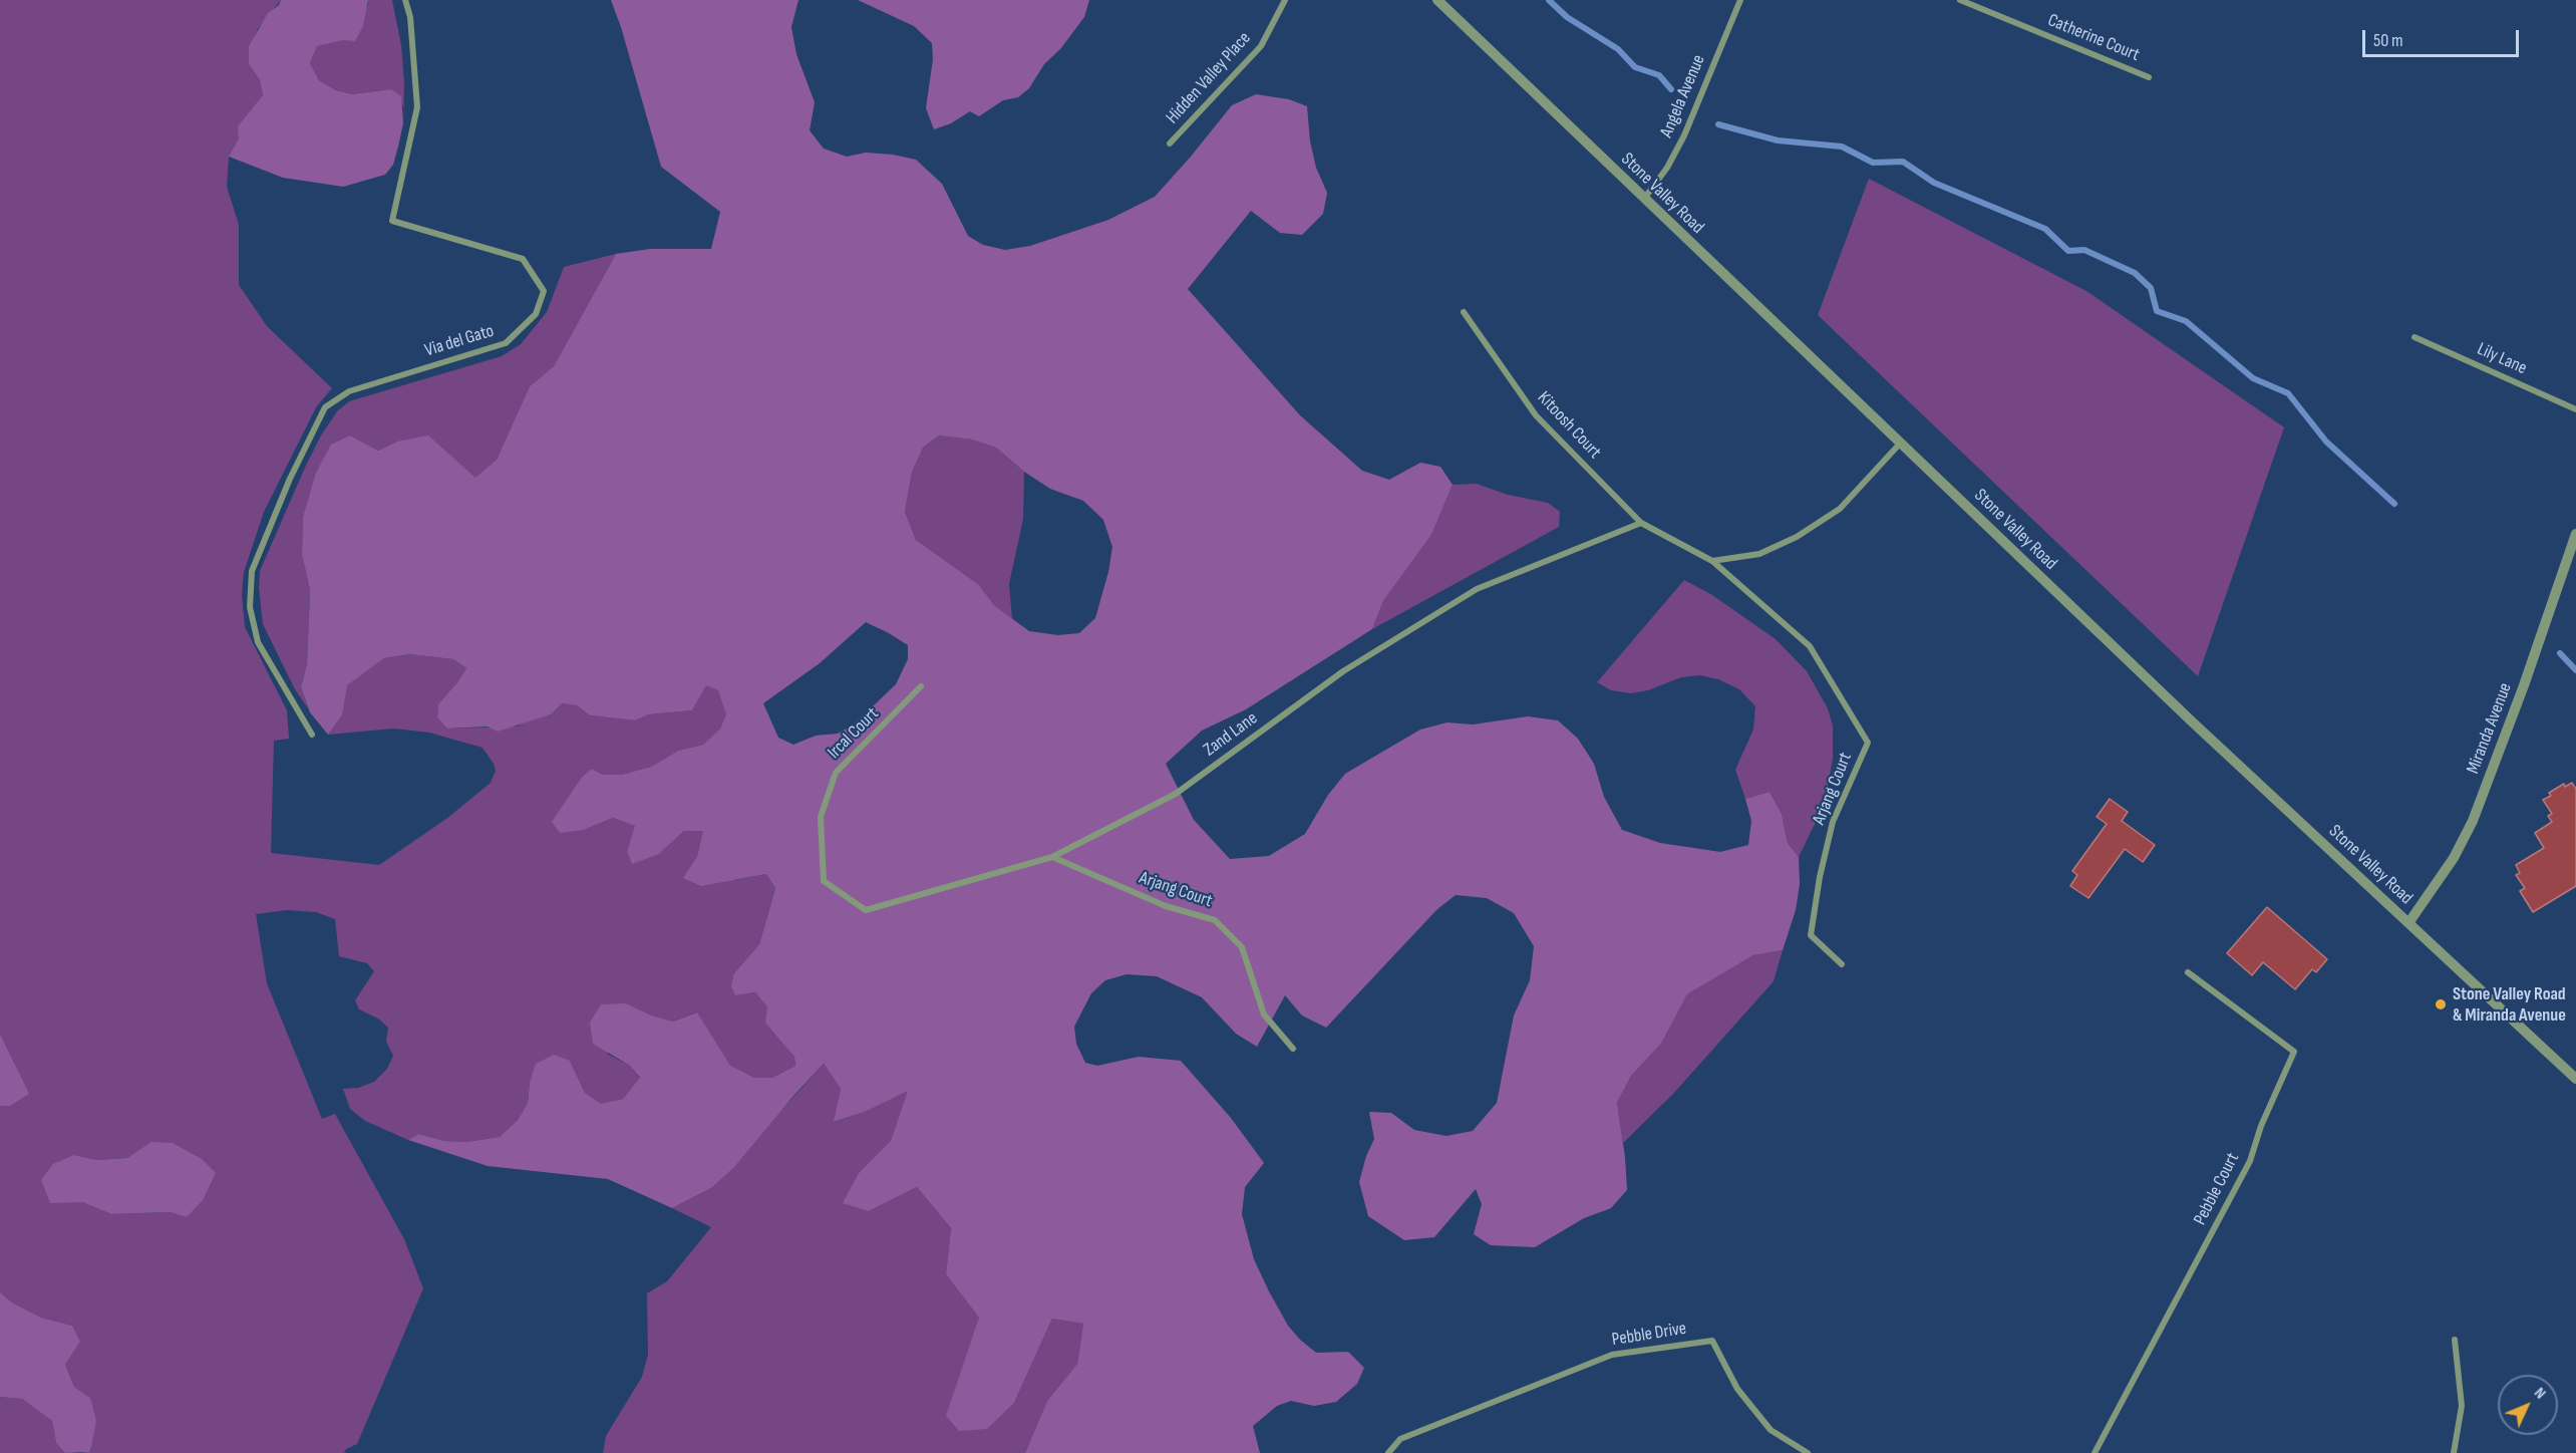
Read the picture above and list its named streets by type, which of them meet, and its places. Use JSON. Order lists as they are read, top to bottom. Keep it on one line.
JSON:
{"streets":{"street":["Catherine Court","Hidden Valley Place","Angela Avenue","Stone Valley Road","Via del Gato","Lily Lane","Kitoosh Court","Miranda Avenue","Ircal Court","Zand Lane","Arjang Court","Pebble Court","Pebble Drive"]},"crossings":[["Angela Avenue","Stone Valley Road"],["Stone Valley Road","Miranda Avenue"],["Kitoosh Court","Zand Lane"],["Kitoosh Court","Arjang Court"],["Ircal Court","Zand Lane"],["Zand Lane","Arjang Court"]],"places":["Stone Valley Road & Miranda Avenue"],"scale_bar":"50 m","north":"top right"}
